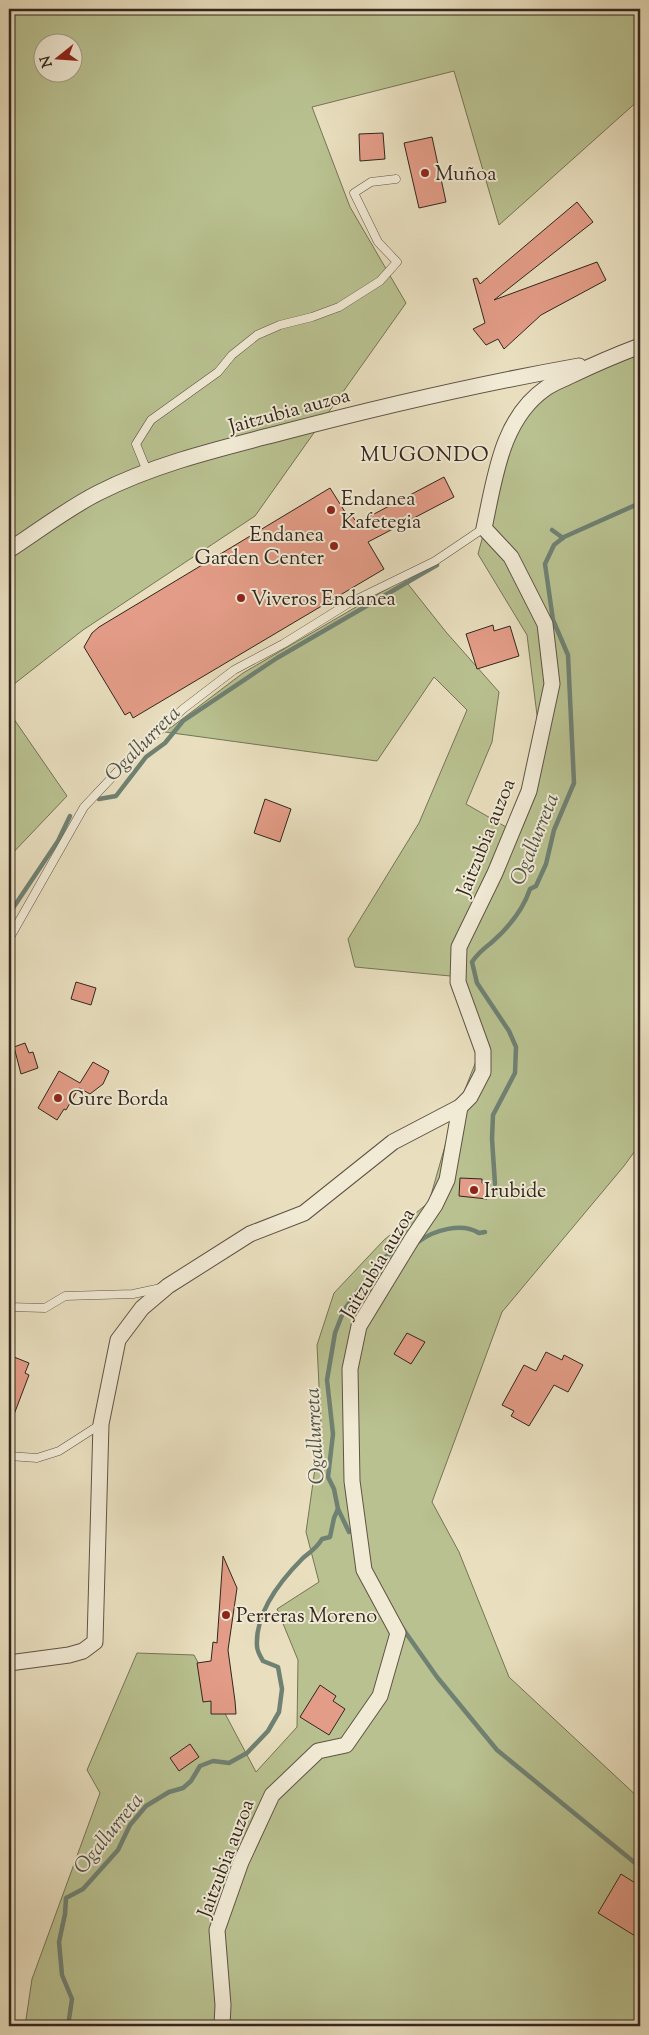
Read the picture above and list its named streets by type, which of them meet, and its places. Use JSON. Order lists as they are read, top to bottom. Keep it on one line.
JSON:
{"streets":{"street":["Jaitzubia auzoa"]},"districts":["MUGONDO"],"water":["Ogallurreta"],"places":["Muñoa","Endanea Kafetegia","Endanea Garden Center","Viveros Endanea","Gure Borda","Irubide","Perreras Moreno"],"north":"left"}
